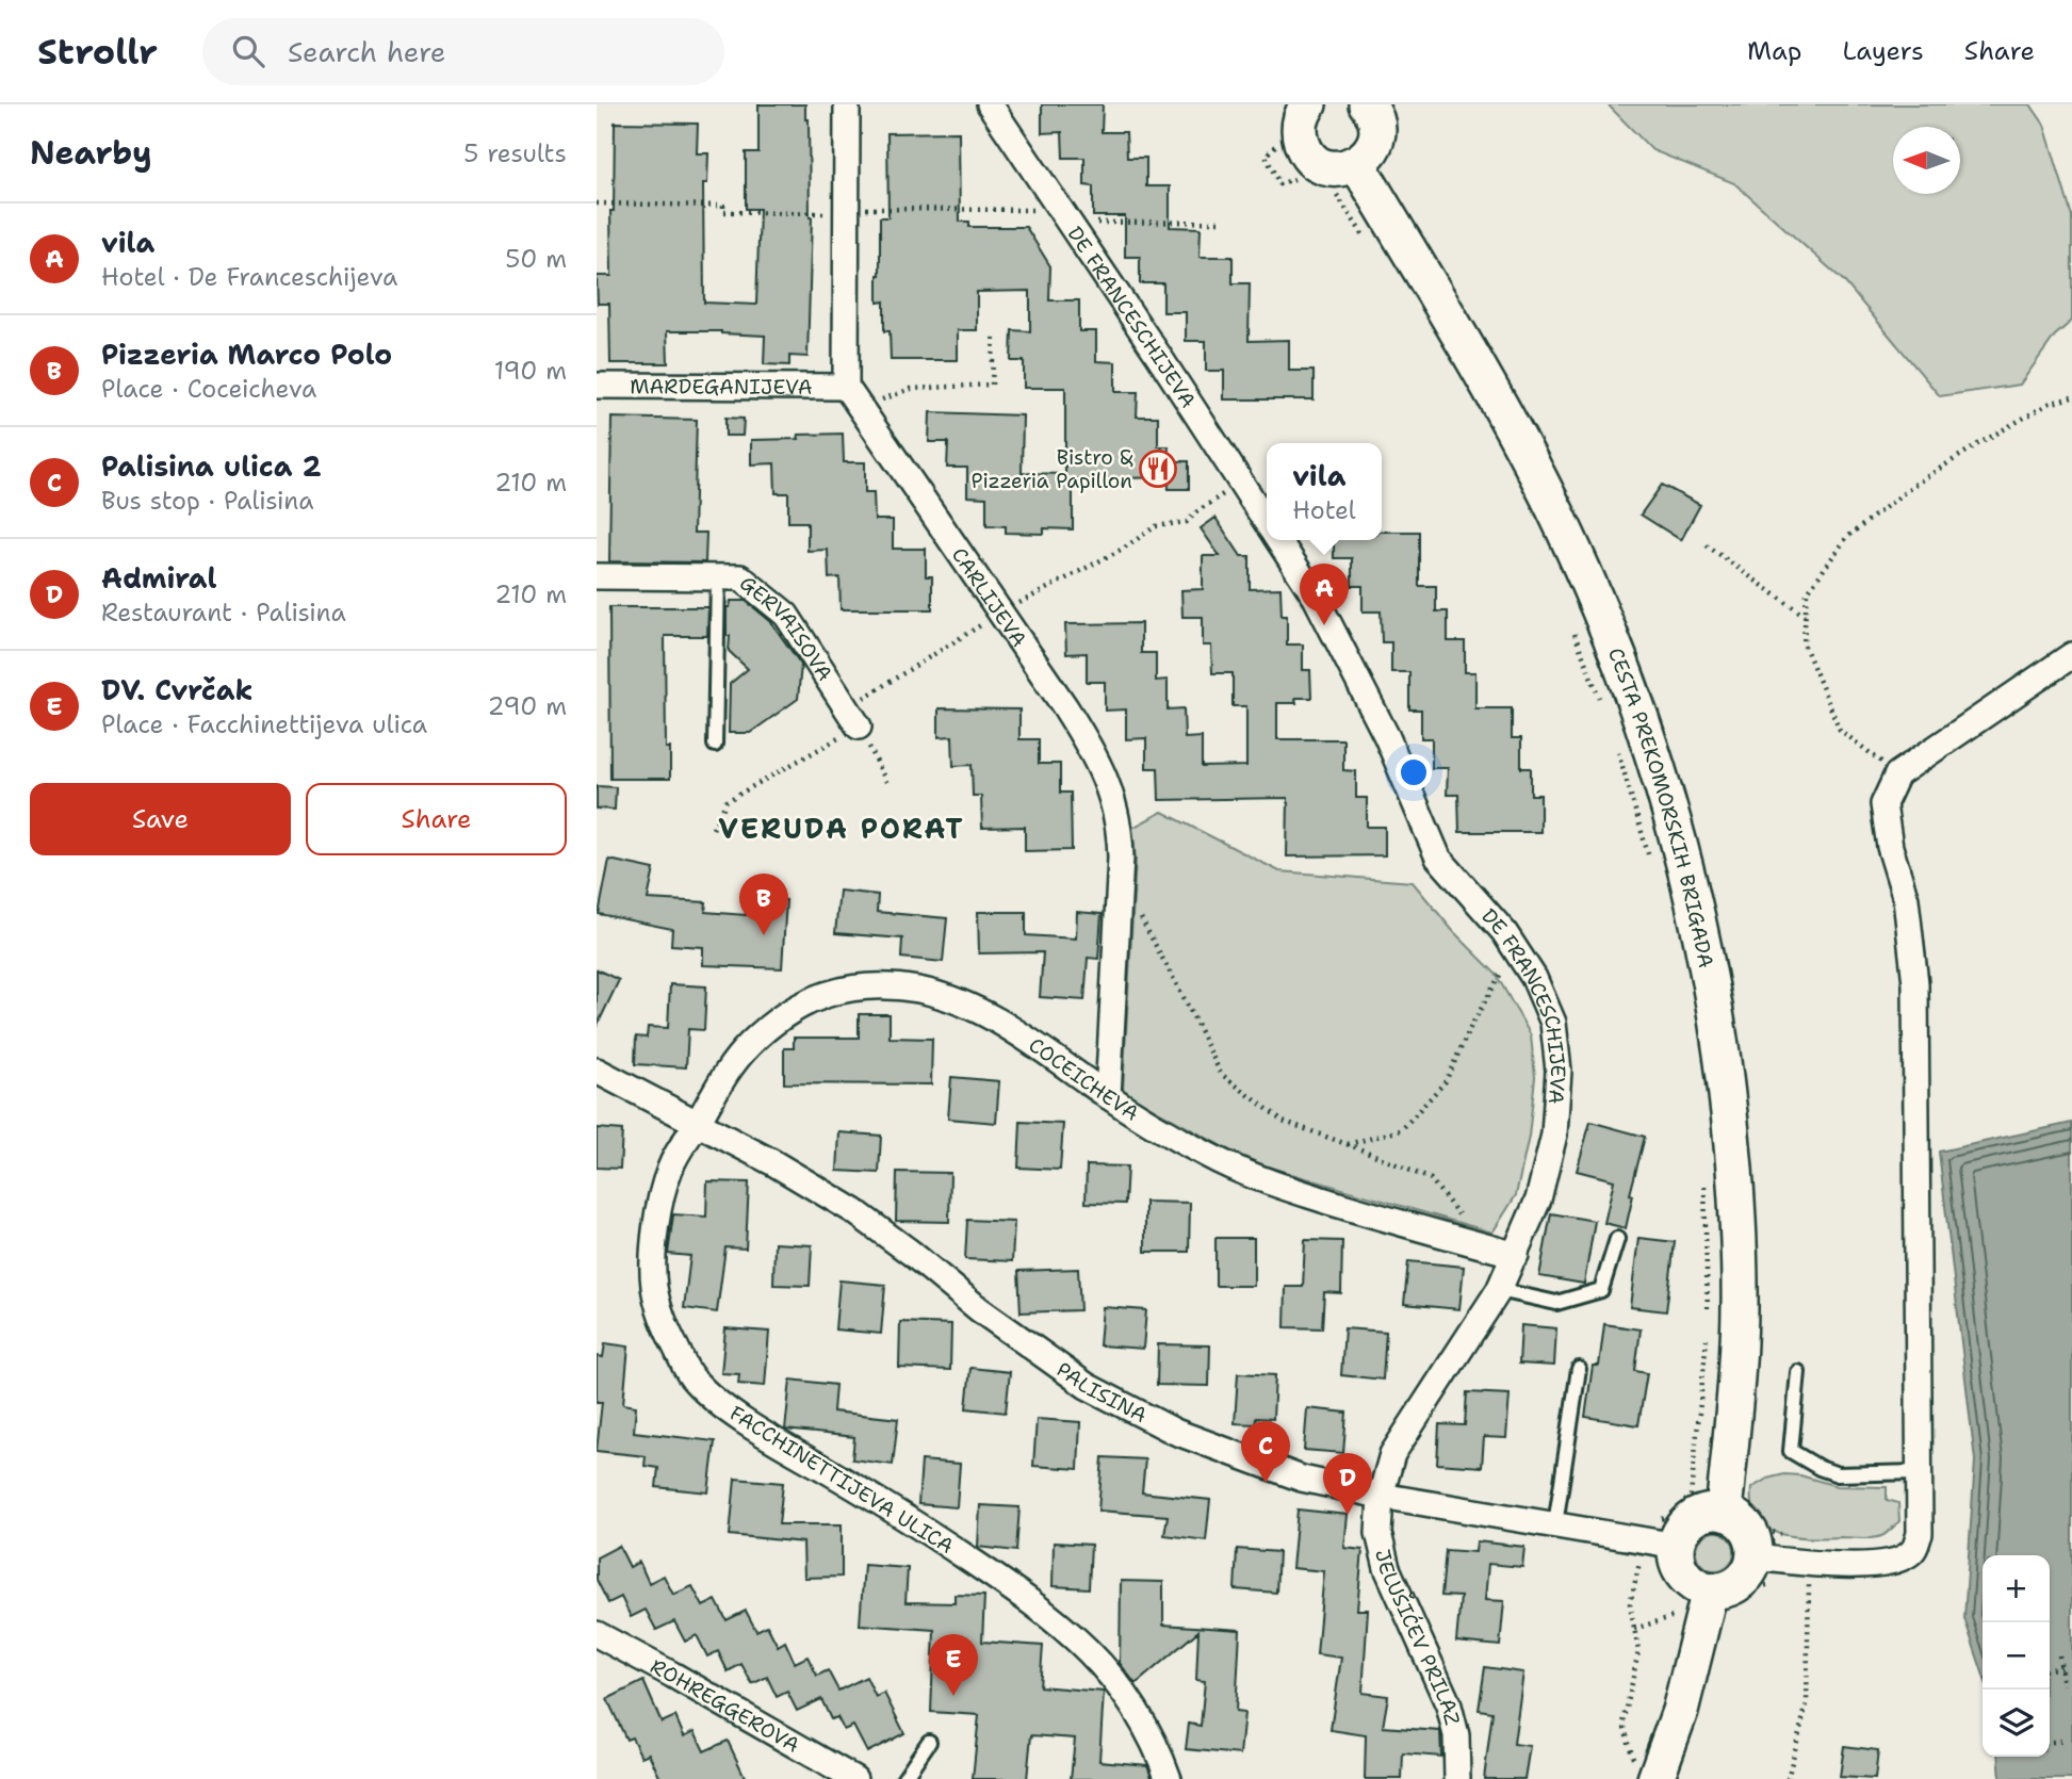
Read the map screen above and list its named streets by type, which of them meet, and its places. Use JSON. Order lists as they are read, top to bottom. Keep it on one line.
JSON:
{"streets":{"main road":["CESTA PREKOMORSKIH BRIGADA"],"street":["DE FRANCESCHIJEVA","MARDEGANIJEVA","CARLIJEVA","GERVAISOVA","COCEICHEVA","PALISINA","FACCHINETTIJEVA ULICA","JELUŠIĆEV PRILAZ","ROHREGGEROVA"]},"crossings":[["DE FRANCESCHIJEVA","COCEICHEVA"],["DE FRANCESCHIJEVA","PALISINA"],["DE FRANCESCHIJEVA","JELUŠIĆEV PRILAZ"],["MARDEGANIJEVA","CARLIJEVA"],["CARLIJEVA","COCEICHEVA"],["COCEICHEVA","PALISINA"],["COCEICHEVA","FACCHINETTIJEVA ULICA"],["PALISINA","FACCHINETTIJEVA ULICA"],["PALISINA","JELUŠIĆEV PRILAZ"]],"districts":["VERUDA PORAT"],"places":{"restaurant":["Bistro & Pizzeria Papillon"]},"north":"left","page":{"header":"Strollr","search":"Search here","nav":["Map","Layers","Share"],"heading":["Nearby","5 results"],"list":[{"mark":"A","name":"vila","note":"Hotel · De Franceschijeva","value":"50 m"},{"mark":"B","name":"Pizzeria Marco Polo","note":"Place · Coceicheva","value":"190 m"},{"mark":"C","name":"Palisina ulica 2","note":"Bus stop · Palisina","value":"210 m"},{"mark":"D","name":"Admiral","note":"Restaurant · Palisina","value":"210 m"},{"mark":"E","name":"DV. Cvrčak","note":"Place · Facchinettijeva ulica","value":"290 m"}],"popup":["vila","Hotel"],"pins":["A","B","C","D","E"],"buttons":["Save","Share"],"map_buttons":["+","−"]}}
